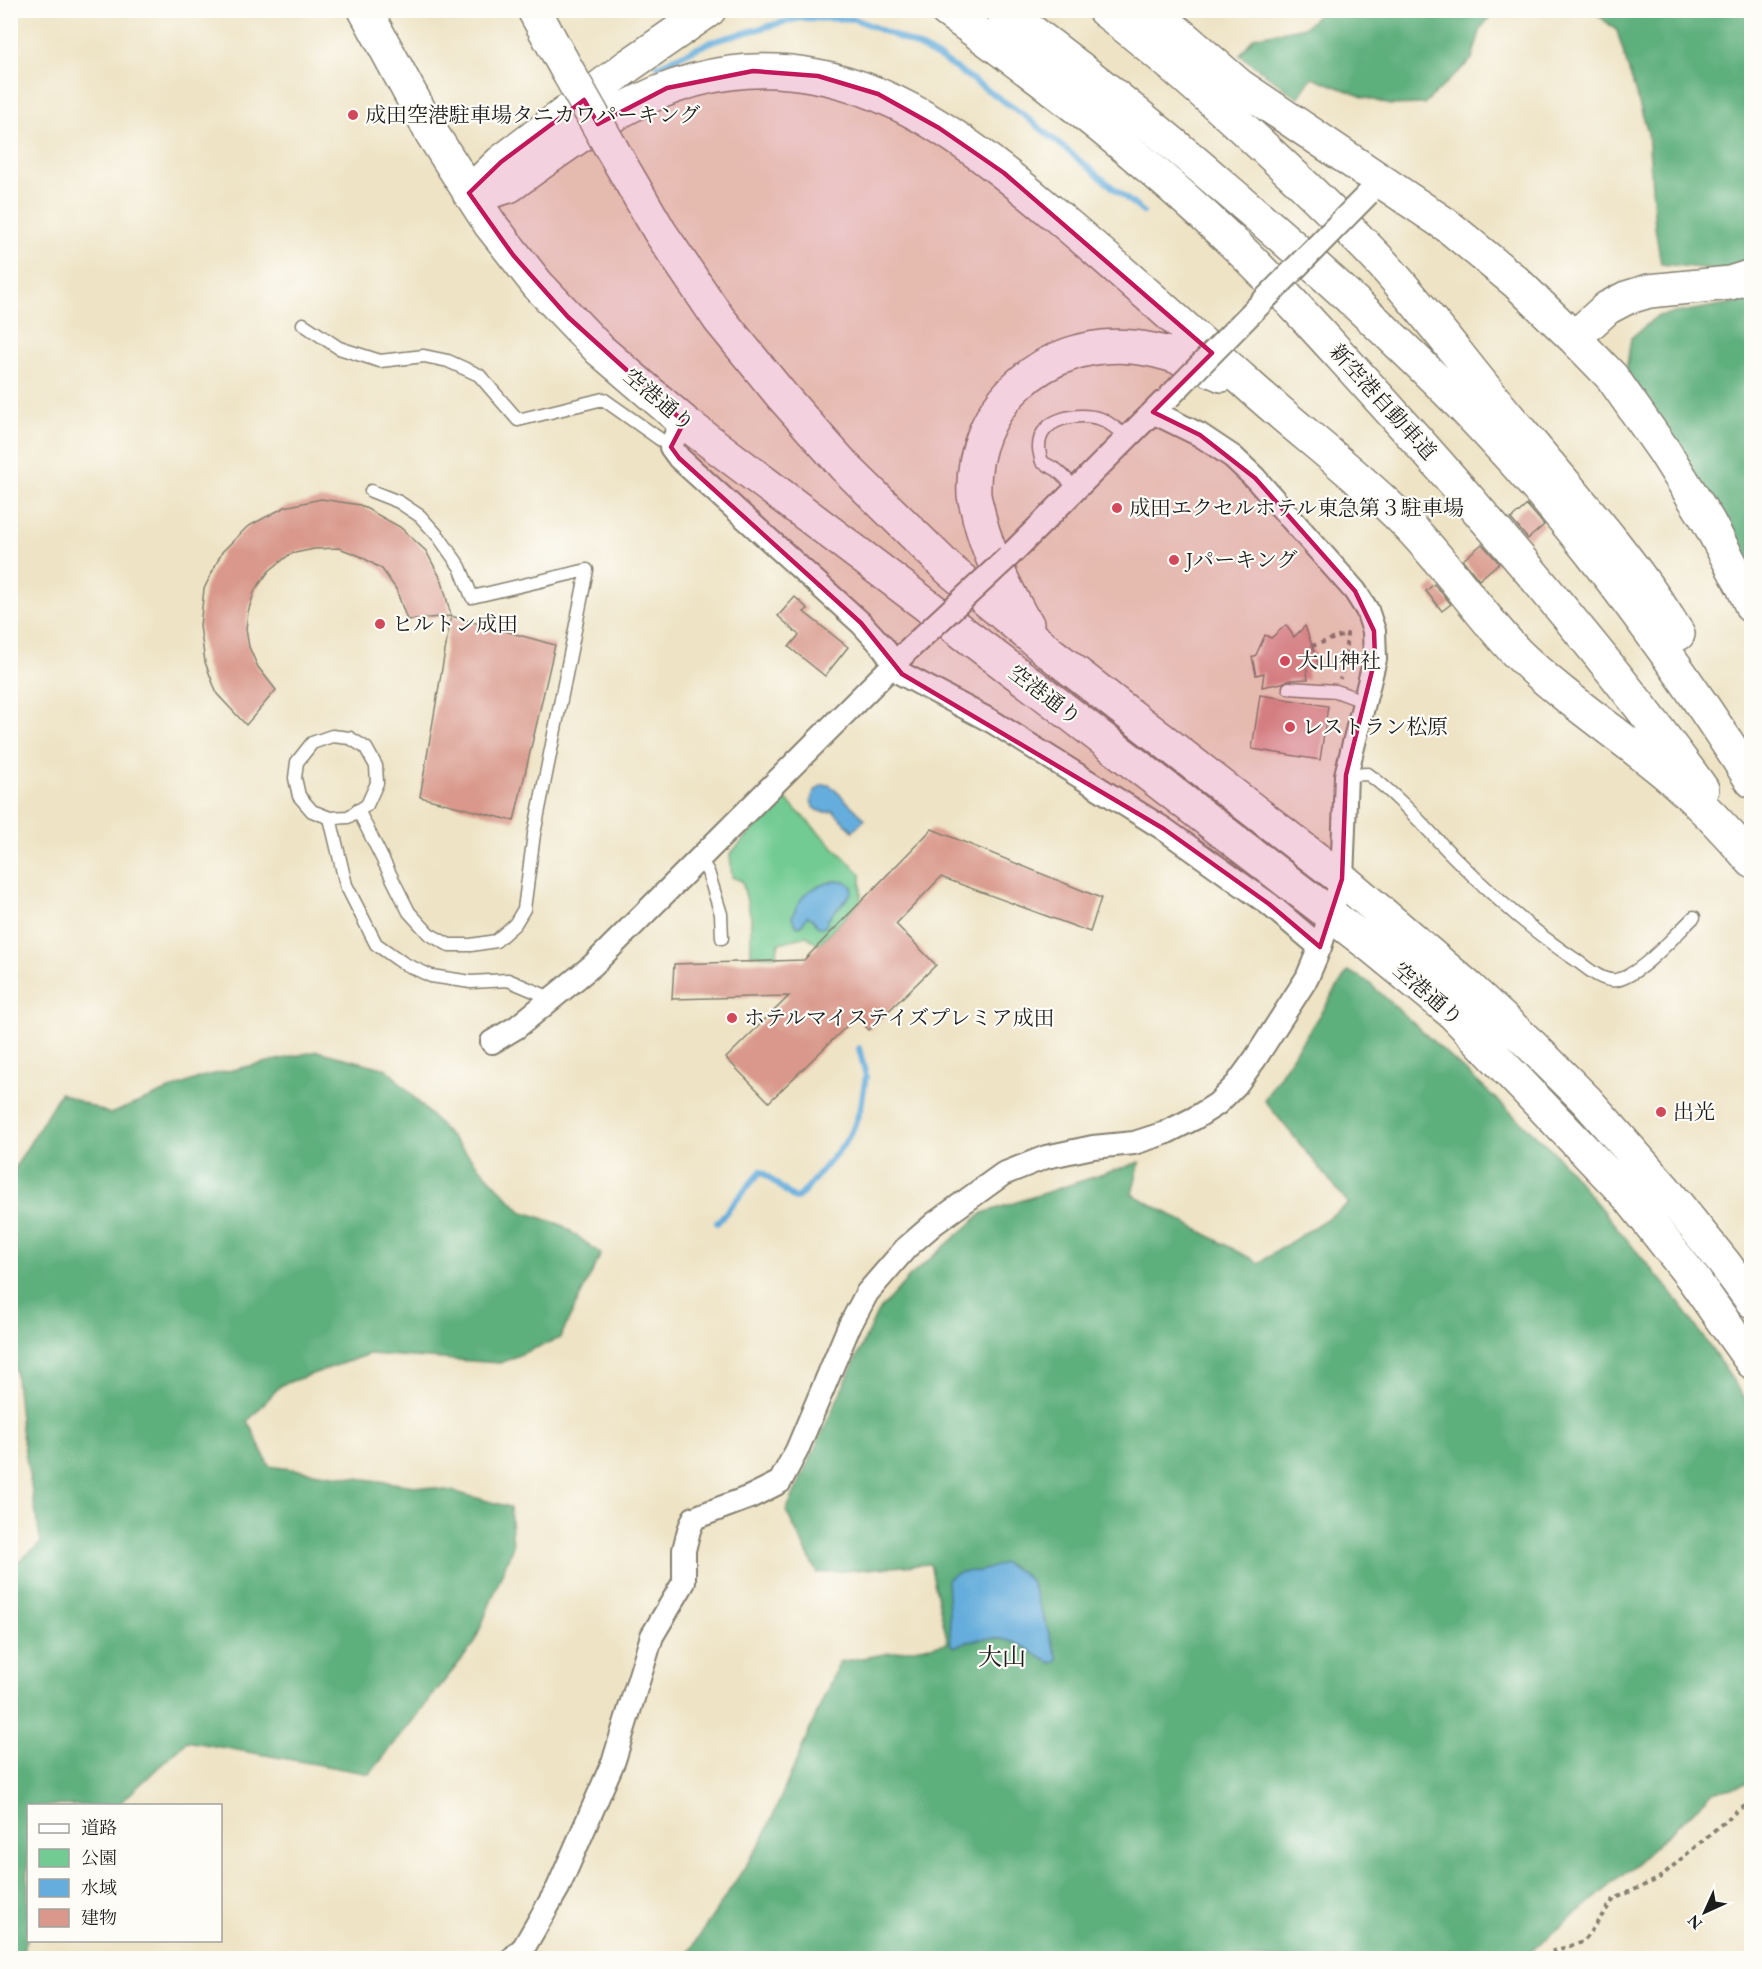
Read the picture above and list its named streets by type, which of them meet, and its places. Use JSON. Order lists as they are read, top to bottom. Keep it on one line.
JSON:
{"streets":{"main road":["空港通り","新空港自動車道"]},"districts":["大山"],"places":["成田空港駐車場タニカワパーキング","成田エクセルホテル東急第３駐車場","Jパーキング","ヒルトン成田","大山神社","レストラン松原","ホテルマイステイズプレミア成田","出光"],"legend":["道路","公園","水域","建物"],"north":"bottom left"}
